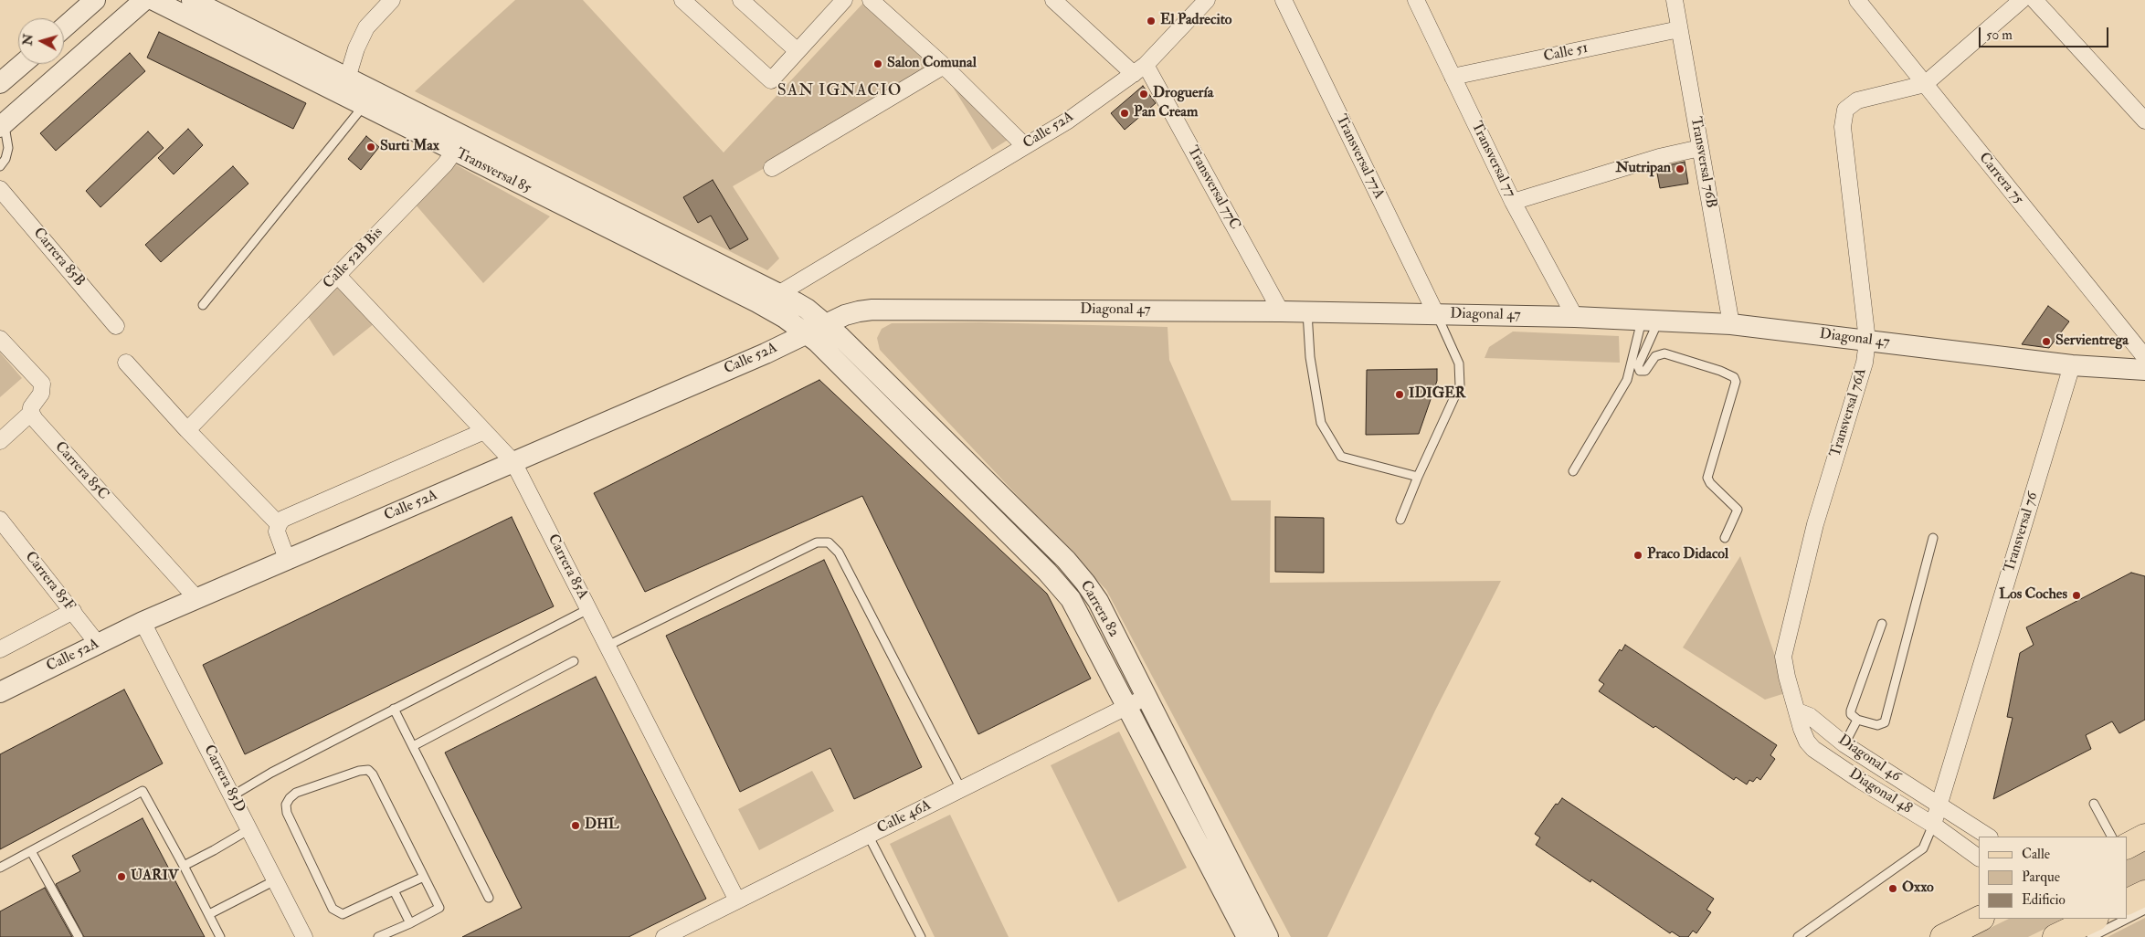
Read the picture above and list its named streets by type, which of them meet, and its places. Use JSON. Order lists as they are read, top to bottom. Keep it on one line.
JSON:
{"streets":{"street":["Calle 51","Calle 52A","Transversal 77A","Transversal 77","Transversal 76B","Transversal 85","Carrera 75","Transversal 77C","Carrera 85B","Calle 52B Bis","Diagonal 47","Transversal 76A","Carrera 85C","Transversal 76","Carrera 85A","Carrera 85F","Carrera 82","Diagonal 46","Carrera 85D","Diagonal 48","Calle 46A"]},"crossings":[["Calle 51","Transversal 77"],["Calle 51","Transversal 76B"],["Calle 52A","Transversal 85"],["Calle 52A","Transversal 77C"],["Calle 52A","Diagonal 47"],["Calle 52A","Carrera 85C"],["Calle 52A","Carrera 85A"],["Calle 52A","Carrera 85F"],["Calle 52A","Carrera 82"],["Calle 52A","Carrera 85D"],["Transversal 77A","Diagonal 47"],["Transversal 77","Diagonal 47"],["Transversal 76B","Diagonal 47"],["Transversal 85","Calle 52B Bis"],["Transversal 85","Diagonal 47"],["Transversal 85","Carrera 82"],["Carrera 75","Transversal 76A"],["Transversal 77C","Diagonal 47"],["Calle 52B Bis","Carrera 85A"],["Diagonal 47","Transversal 76A"],["Diagonal 47","Transversal 76"],["Diagonal 47","Carrera 82"],["Transversal 76A","Diagonal 46"],["Transversal 76A","Diagonal 48"],["Transversal 76","Diagonal 46"],["Transversal 76","Diagonal 48"],["Carrera 85A","Calle 46A"],["Carrera 82","Calle 46A"],["Diagonal 46","Diagonal 48"]],"districts":["SAN IGNACIO"],"places":["El Padrecito","Salon Comunal","Droguería","Pan Cream","Surti Max","Nutripan","Servientrega","IDIGER","Praco Didacol","Los Coches","DHL","UARIV","Oxxo"],"legend":["Calle","Parque","Edificio"],"scale_bar":"50 m","north":"left"}
